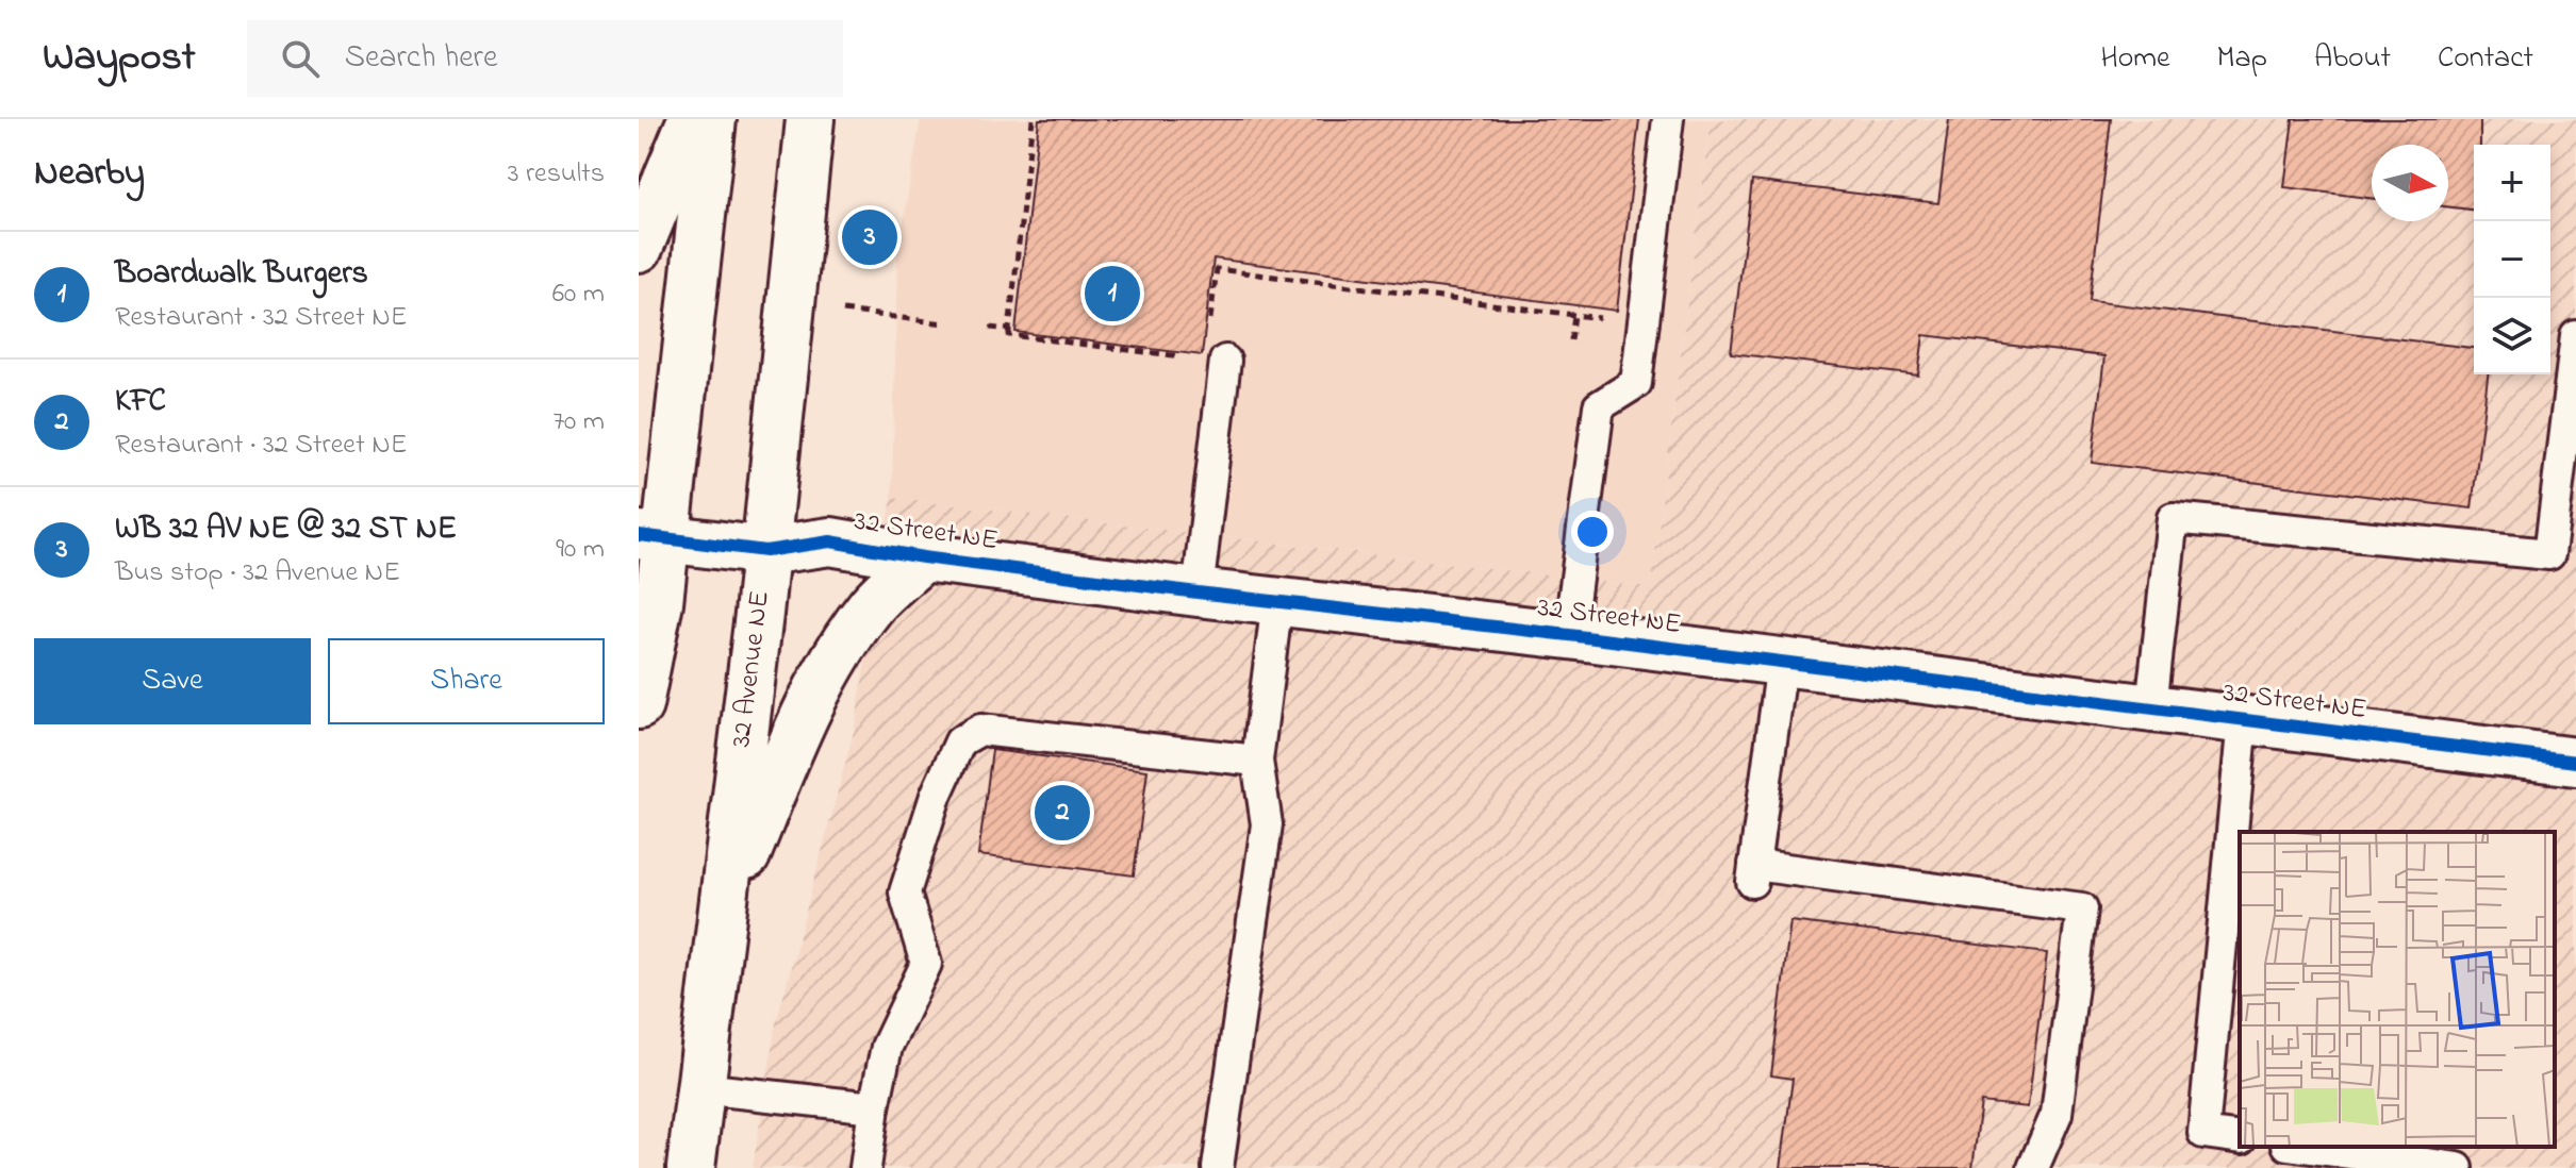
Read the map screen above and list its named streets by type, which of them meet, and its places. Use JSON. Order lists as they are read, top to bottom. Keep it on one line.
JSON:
{"streets":{"main road":["32 Street NE","32 Avenue NE"]},"crossings":[["32 Street NE","32 Avenue NE"]],"north":"right","page":{"header":"Waypost","search":"Search here","nav":["Home","Map","About","Contact"],"heading":["Nearby","3 results"],"map_buttons":["+","−"],"pins":["3","1","2"],"list":[{"mark":"1","name":"Boardwalk Burgers","note":"Restaurant · 32 Street NE","value":"60 m"},{"mark":"2","name":"KFC","note":"Restaurant · 32 Street NE","value":"70 m"},{"mark":"3","name":"WB 32 AV NE @ 32 ST NE","note":"Bus stop · 32 Avenue NE","value":"90 m"}],"buttons":["Save","Share"]}}
